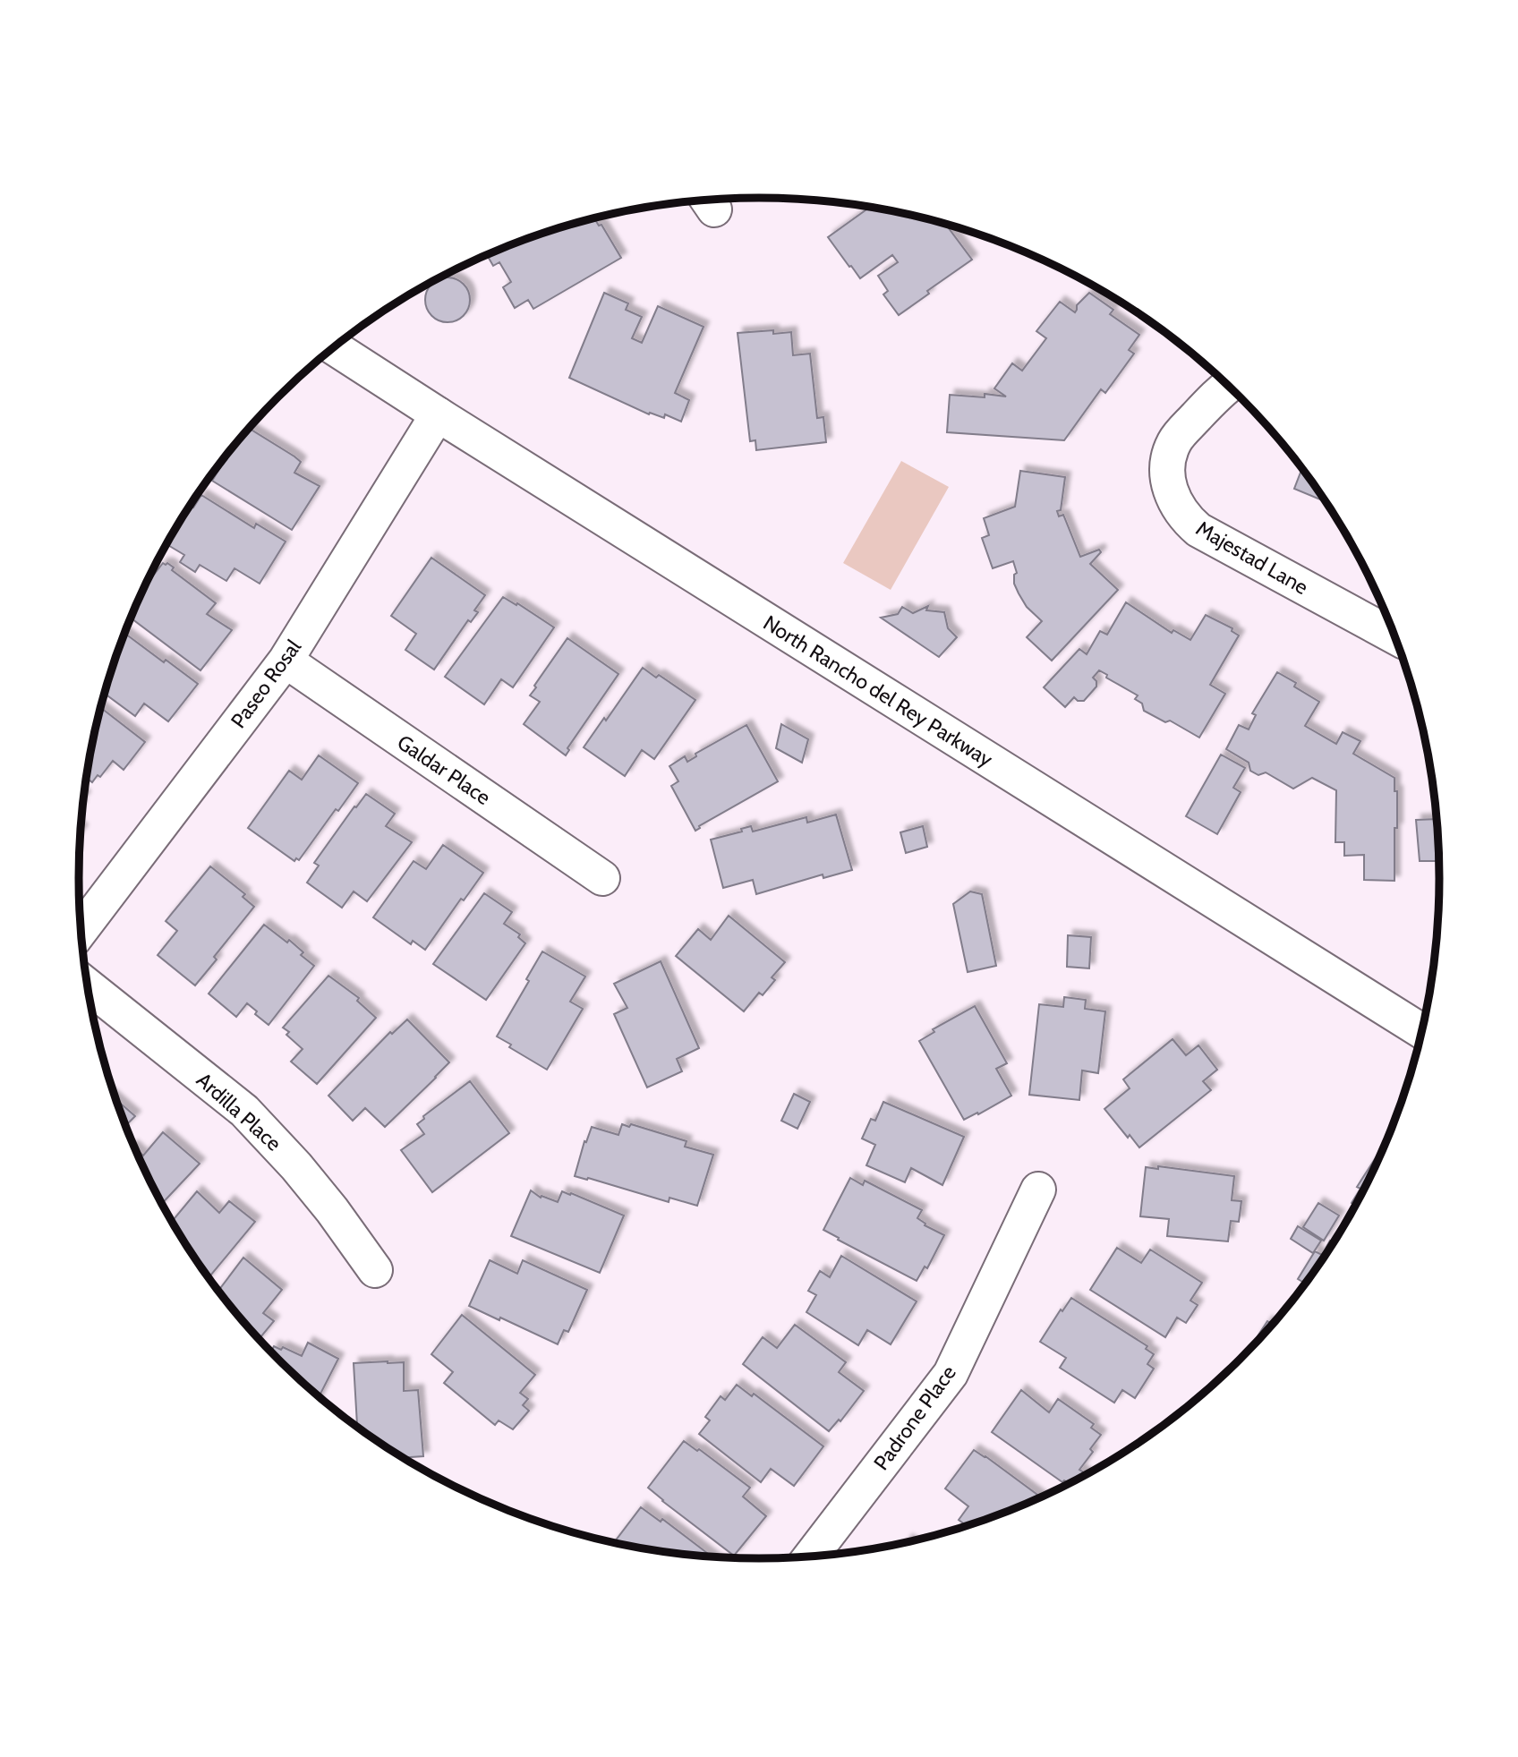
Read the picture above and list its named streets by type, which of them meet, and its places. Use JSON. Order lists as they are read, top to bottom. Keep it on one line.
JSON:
{"streets":{"street":["Majestad Lane","Paseo Rosal","North Rancho del Rey Parkway","Galdar Place","Ardilla Place","Padrone Place"]},"crossings":[["Paseo Rosal","North Rancho del Rey Parkway"],["Paseo Rosal","Galdar Place"]]}
